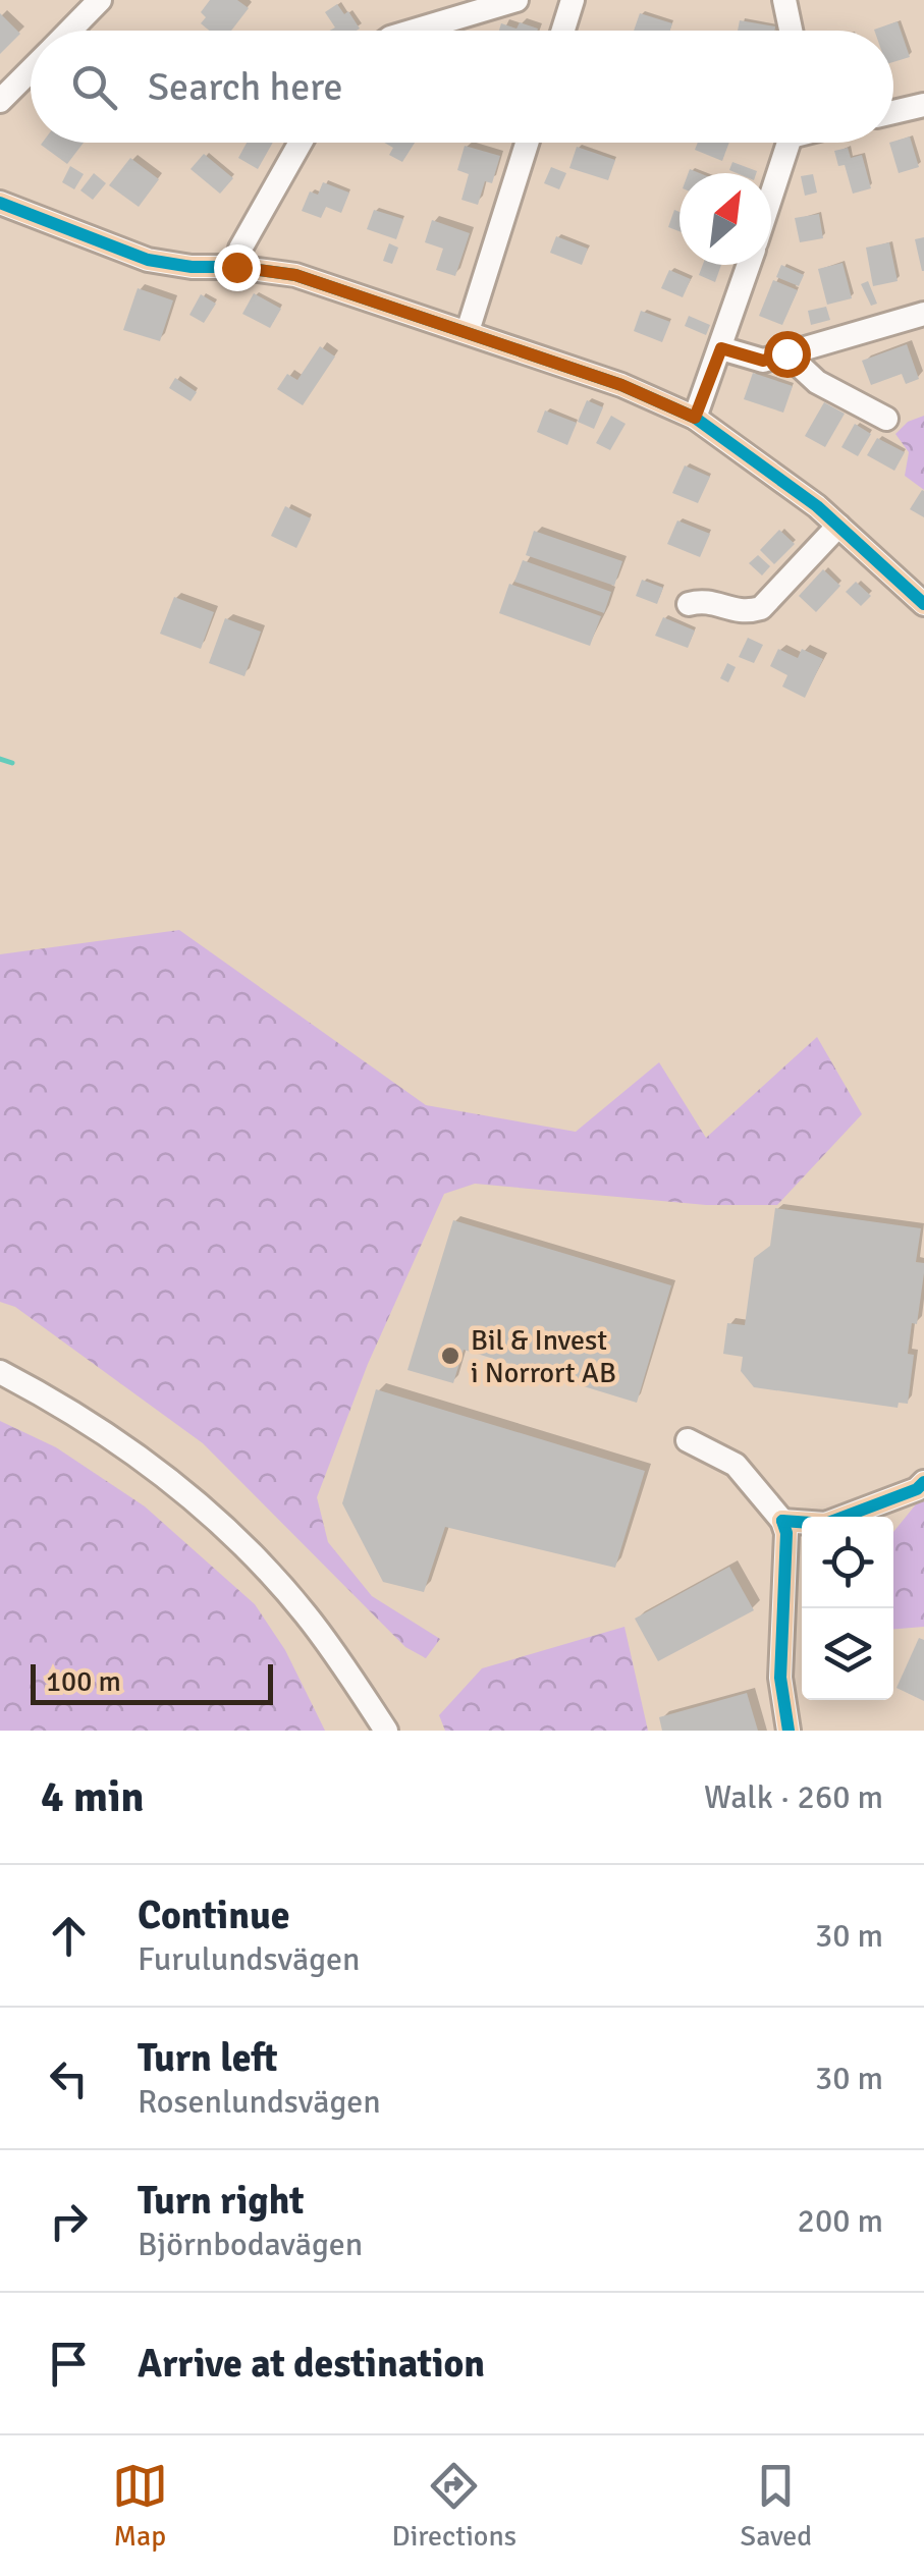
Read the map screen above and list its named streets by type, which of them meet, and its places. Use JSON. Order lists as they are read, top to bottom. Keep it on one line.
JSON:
{"places":["Bil & Invest i Norrort AB"],"scale_bar":"100 m","north":"top right","page":{"search":"Search here","scale":"100 m","heading":["4 min","Walk · 260 m"],"list":[["Continue","Furulundsvägen","30 m"],["Turn left","Rosenlundsvägen","30 m"],["Turn right","Björnbodavägen","200 m"],"Arrive at destination"],"nav":["Map","Directions","Saved"]}}
